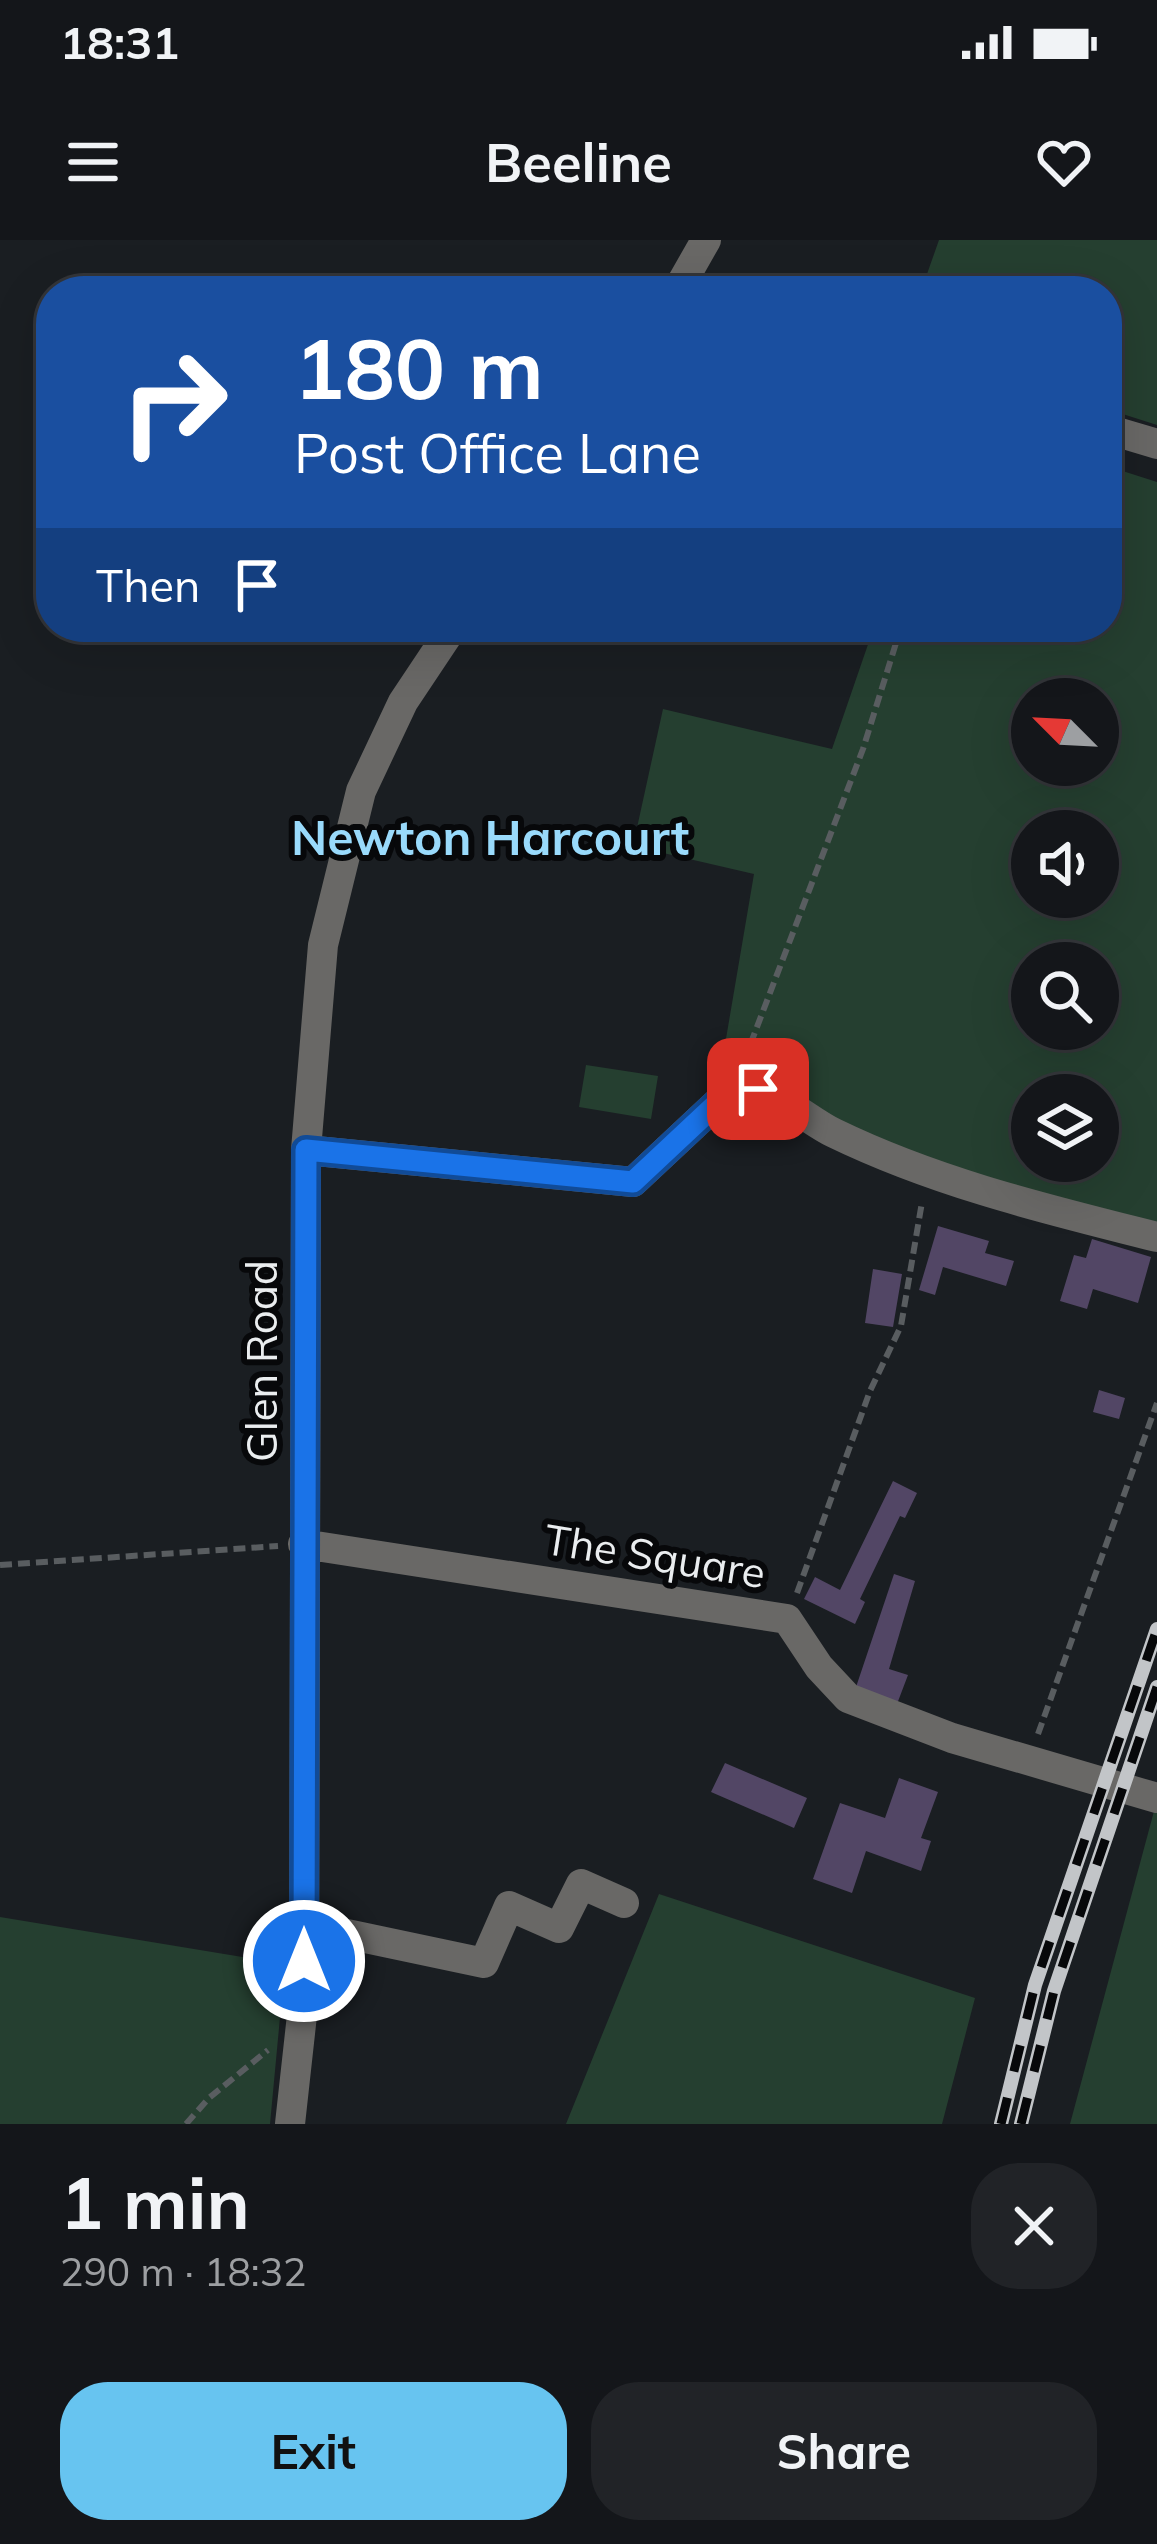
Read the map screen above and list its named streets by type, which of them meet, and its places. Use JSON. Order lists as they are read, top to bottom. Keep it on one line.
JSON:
{"streets":{"street":["Glen Road","The Square"]},"crossings":[["Glen Road","The Square"]],"districts":["Newton Harcourt"],"north":"top left","page":{"status":"18:31","header":"Beeline","turn":["180 m","Post Office Lane"],"then":"Then","heading":["1 min","290 m · 18:32"],"buttons":["Exit","Share"]}}
